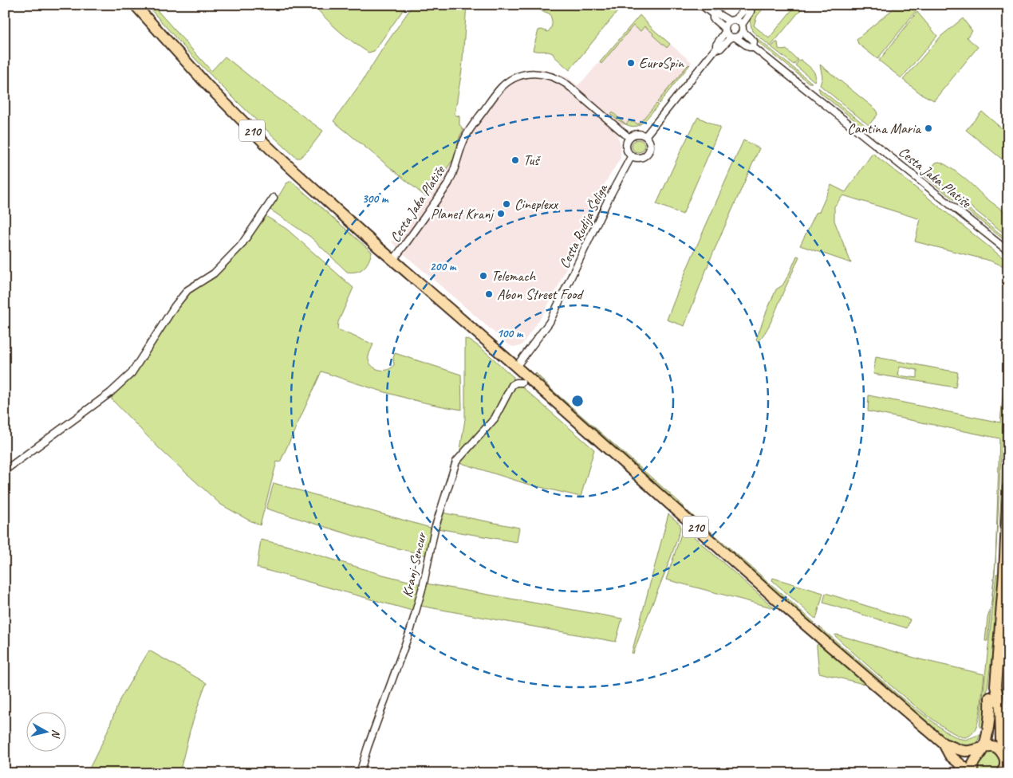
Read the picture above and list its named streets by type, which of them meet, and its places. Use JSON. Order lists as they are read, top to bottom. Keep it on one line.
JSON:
{"streets":{"main road":["210"],"street":["Cesta Jaka Platiše","Cesta Rudija Šeliga","Kranj-Sencur"]},"crossings":[["210","Cesta Jaka Platiše"],["210","Cesta Rudija Šeliga"],["Cesta Jaka Platiše","Cesta Rudija Šeliga"]],"places":["EuroSpin","Cantina Maria","Tuš","Cineplexx","Planet Kranj","Telemach","Abon Street Food"],"north":"right","rings":["300 m","200 m","100 m"]}
